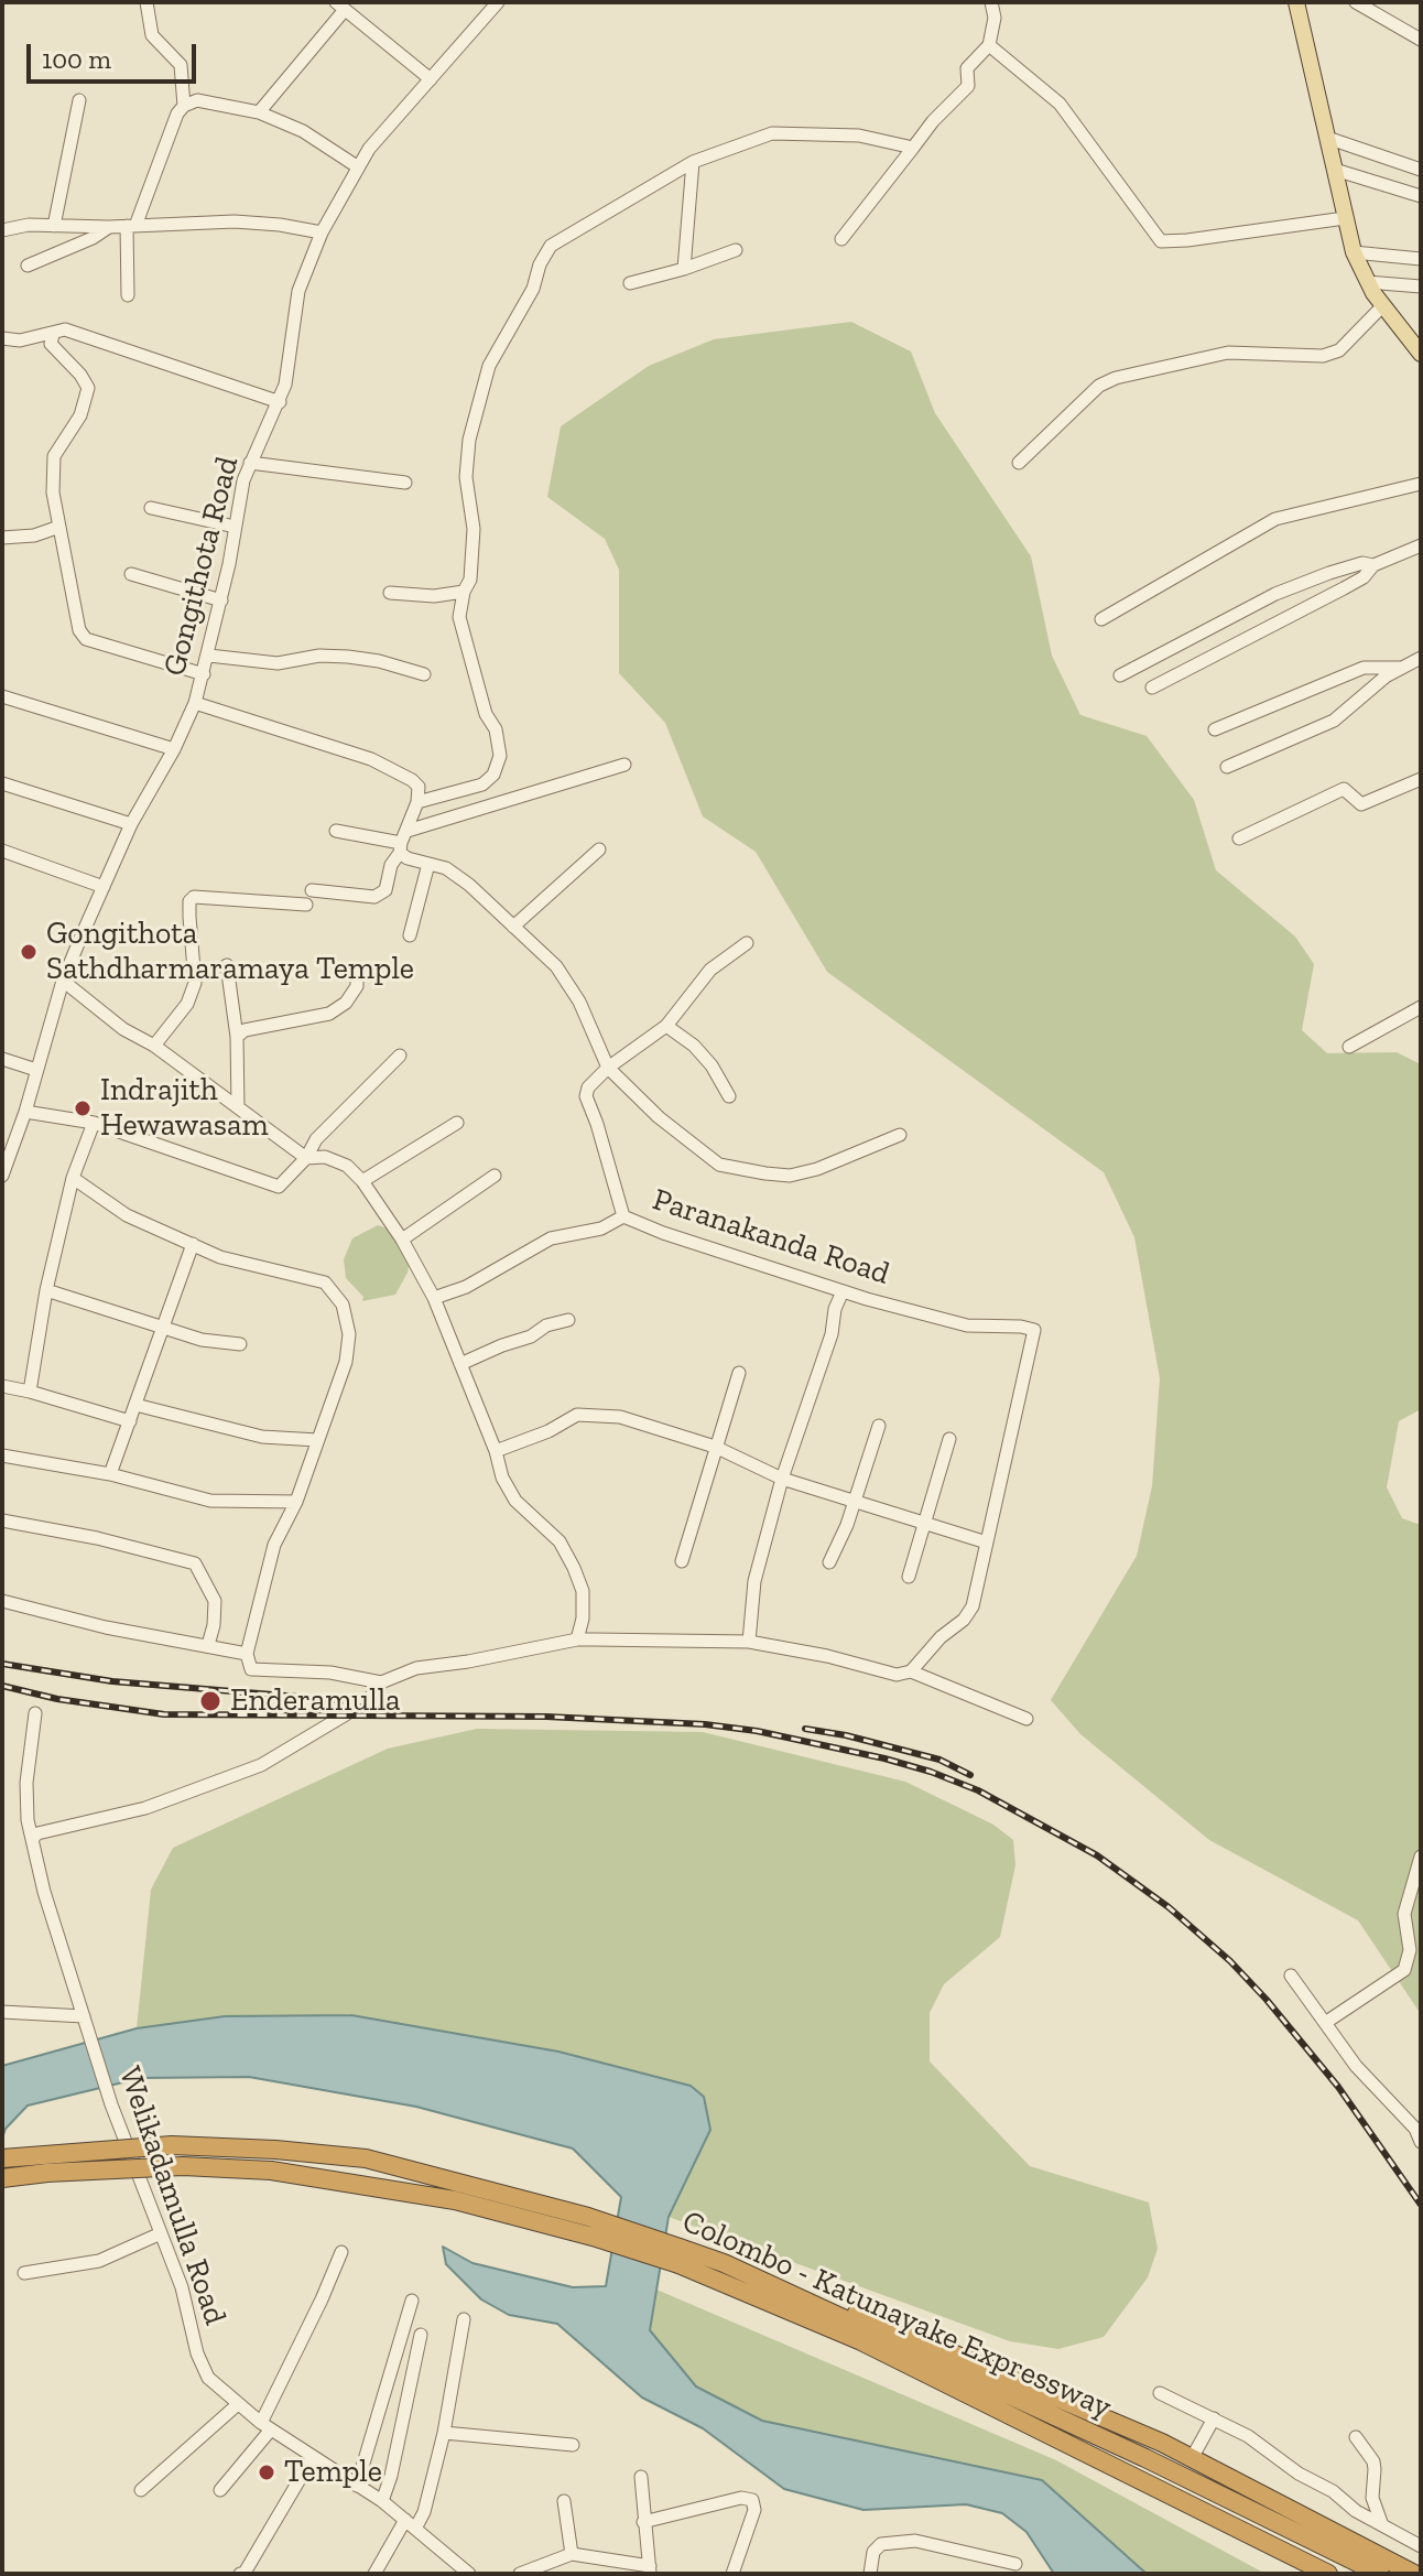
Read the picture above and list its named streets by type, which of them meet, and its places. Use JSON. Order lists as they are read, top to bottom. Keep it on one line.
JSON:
{"streets":{"highway":["Colombo - Katunayake Expressway"],"street":["Gongithota Road","Paranakanda Road","Welikadamulla Road"]},"places":["Gongithota Sathdharmaramaya Temple","Indrajith Hewawasam","Enderamulla","Temple"],"scale_bar":"100 m"}
